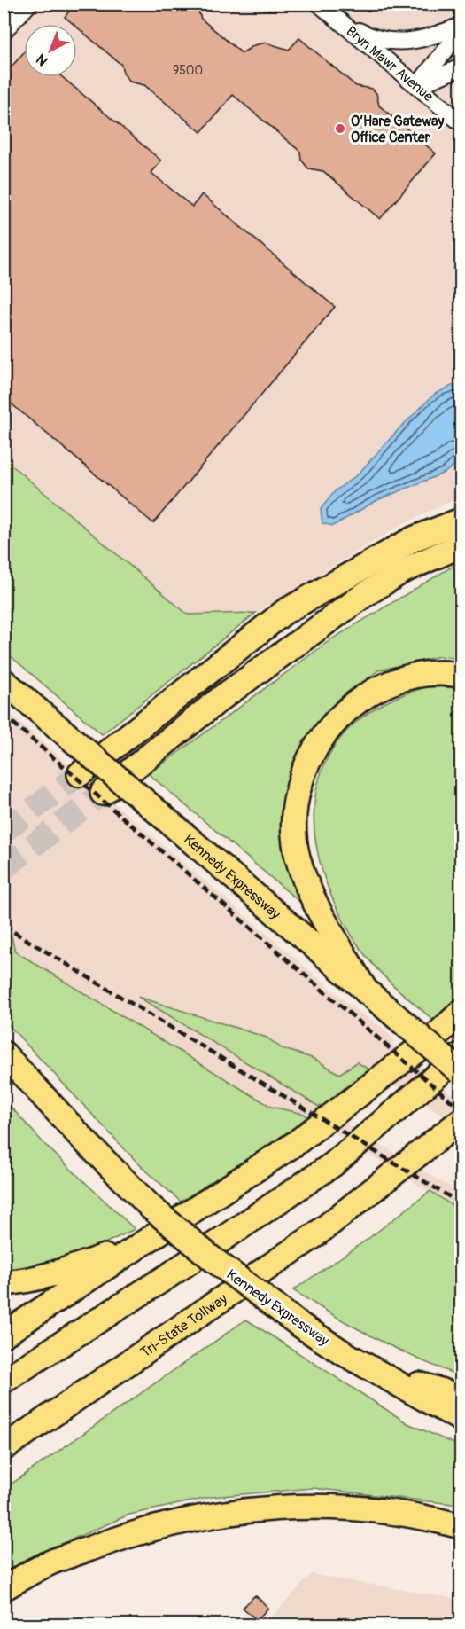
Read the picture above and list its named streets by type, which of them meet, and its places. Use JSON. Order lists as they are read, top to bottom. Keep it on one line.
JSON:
{"streets":{"highway":["Kennedy Expressway","Tri-State Tollway"],"street":["Bryn Mawr Avenue"]},"places":["O’Hare Gateway Office Center"],"house_numbers":["9500"],"north":"bottom left"}
